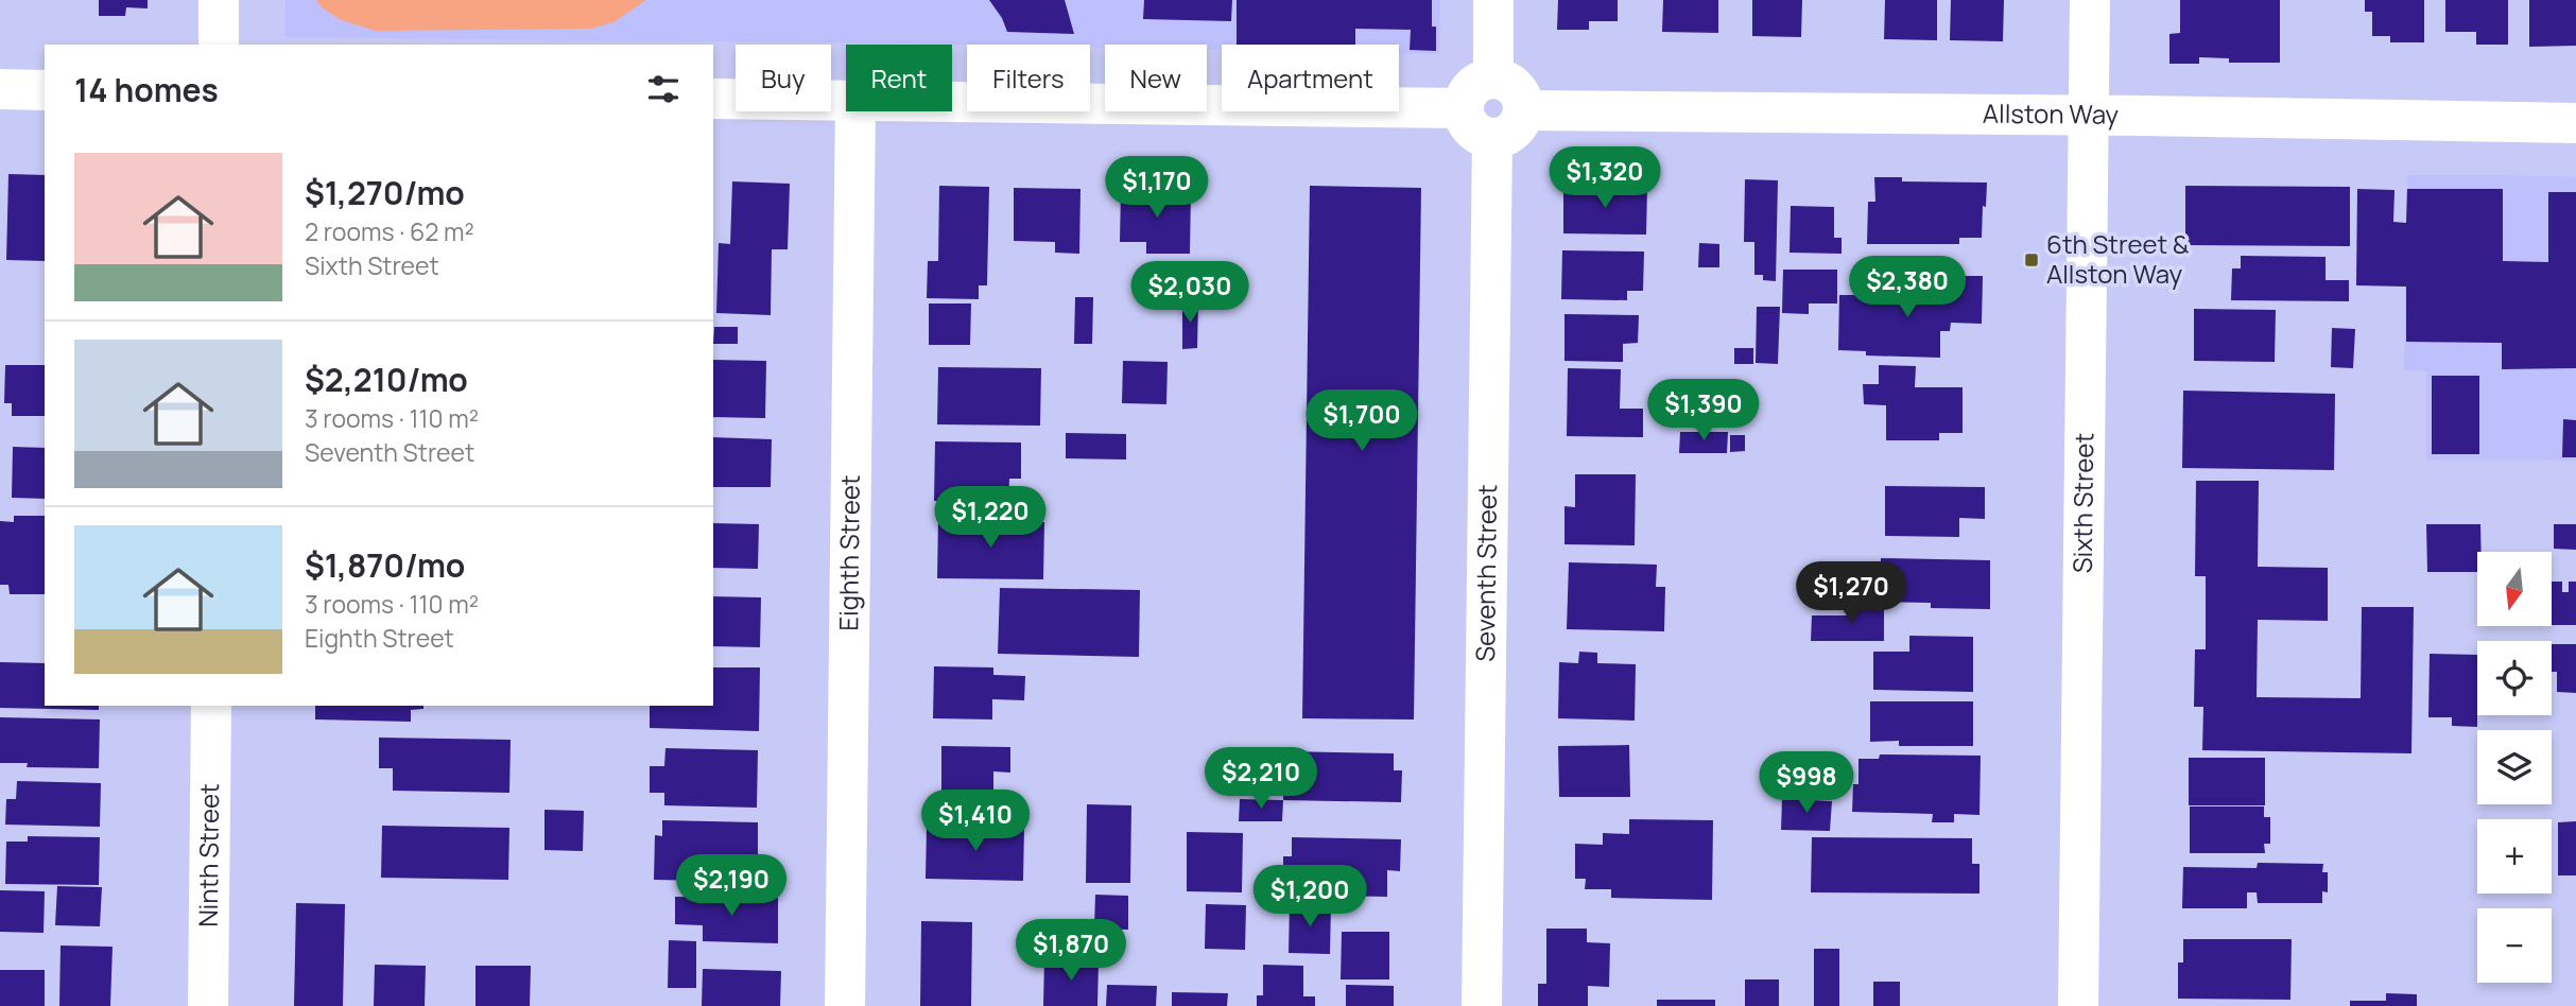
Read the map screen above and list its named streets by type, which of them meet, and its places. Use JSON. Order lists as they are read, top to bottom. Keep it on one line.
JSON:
{"streets":{"street":["Allston Way","Sixth Street","Eighth Street","Seventh Street","Ninth Street"]},"crossings":[["Allston Way","Sixth Street"],["Allston Way","Seventh Street"]],"places":{"transit":["6th Street & Allston Way"]},"north":"bottom","page":{"chip":["Buy","Rent","Filters","New","Apartment"],"heading":"14 homes","list":[{"name":"$1,270/mo","note":"2 rooms · 62 m² · Sixth Street"},{"name":"$2,210/mo","note":"3 rooms · 110 m² · Seventh Street"},{"name":"$1,870/mo","note":"3 rooms · 110 m² · Eighth Street"}],"price":["$1,320","$1,170","$2,380","$2,030","$1,390","$1,700","$1,220","$1,270","$2,210","$998","$1,410","$2,190","$1,200","$1,870"],"map_buttons":["+","−"]}}
